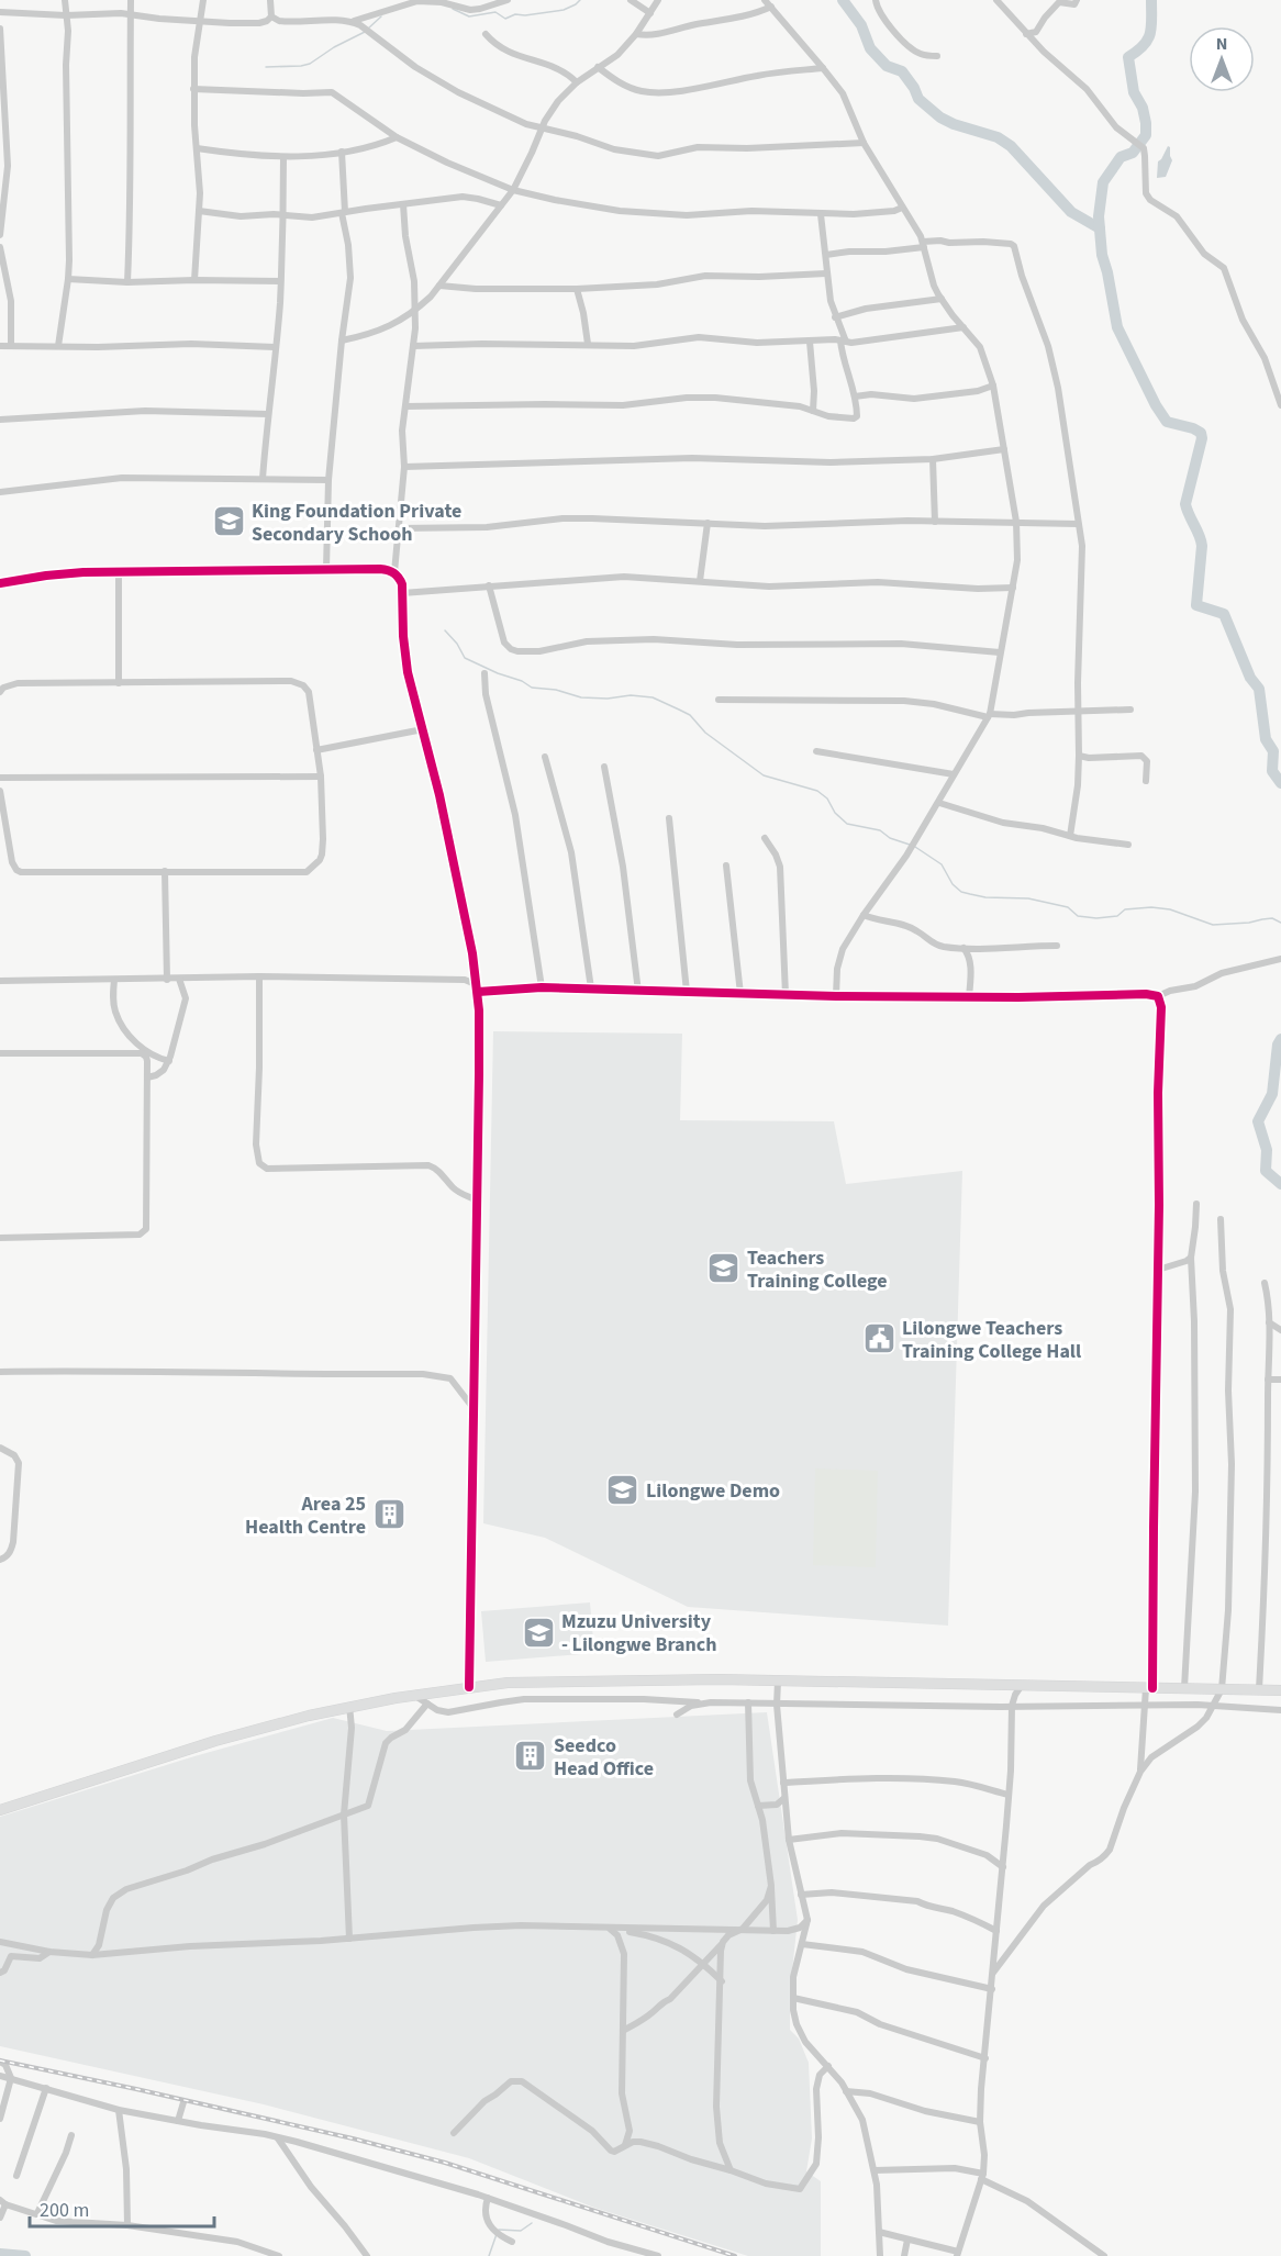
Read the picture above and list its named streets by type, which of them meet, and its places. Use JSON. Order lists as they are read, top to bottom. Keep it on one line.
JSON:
{"places":{"school or university":["King Foundation Private Secondary Schooh","Teachers Training College","Lilongwe Demo","Mzuzu University - Lilongwe Branch"],"public building":["Lilongwe Teachers Training College Hall"],"building":["Area 25 Health Centre","Seedco Head Office"]},"scale_bar":"200 m","north":"top"}
